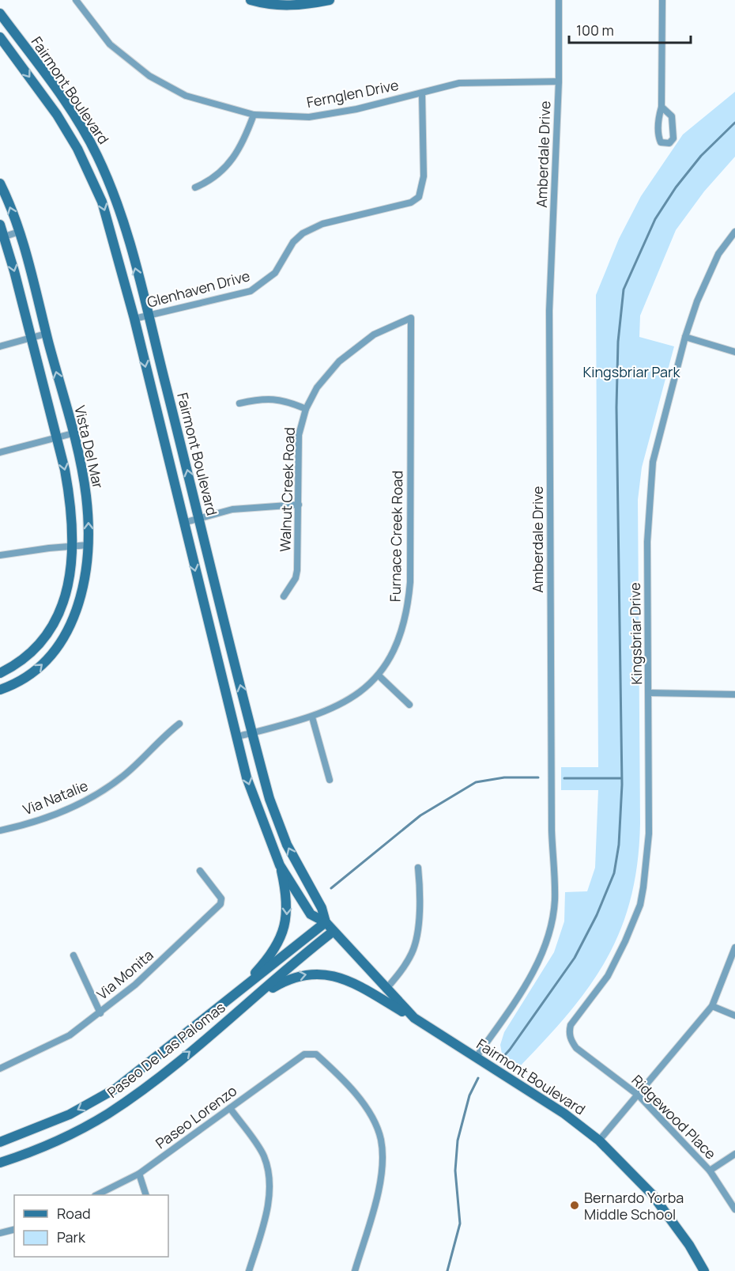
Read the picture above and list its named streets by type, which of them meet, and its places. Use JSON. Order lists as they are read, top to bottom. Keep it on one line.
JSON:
{"streets":{"main road":["Fairmont Boulevard","Vista Del Mar","Paseo De Las Palomas"],"street":["Fernglen Drive","Amberdale Drive","Glenhaven Drive","Walnut Creek Road","Furnace Creek Road","Kingsbriar Drive","Via Natalie","Via Monita","Paseo Lorenzo","Ridgewood Place"]},"crossings":[["Fairmont Boulevard","Amberdale Drive"],["Fairmont Boulevard","Glenhaven Drive"],["Fairmont Boulevard","Furnace Creek Road"],["Fairmont Boulevard","Paseo De Las Palomas"],["Fernglen Drive","Amberdale Drive"],["Fernglen Drive","Glenhaven Drive"],["Walnut Creek Road","Furnace Creek Road"],["Kingsbriar Drive","Ridgewood Place"]],"parks":["Kingsbriar Park"],"places":["Bernardo Yorba Middle School"],"legend":["Road","Park"],"scale_bar":"100 m"}
